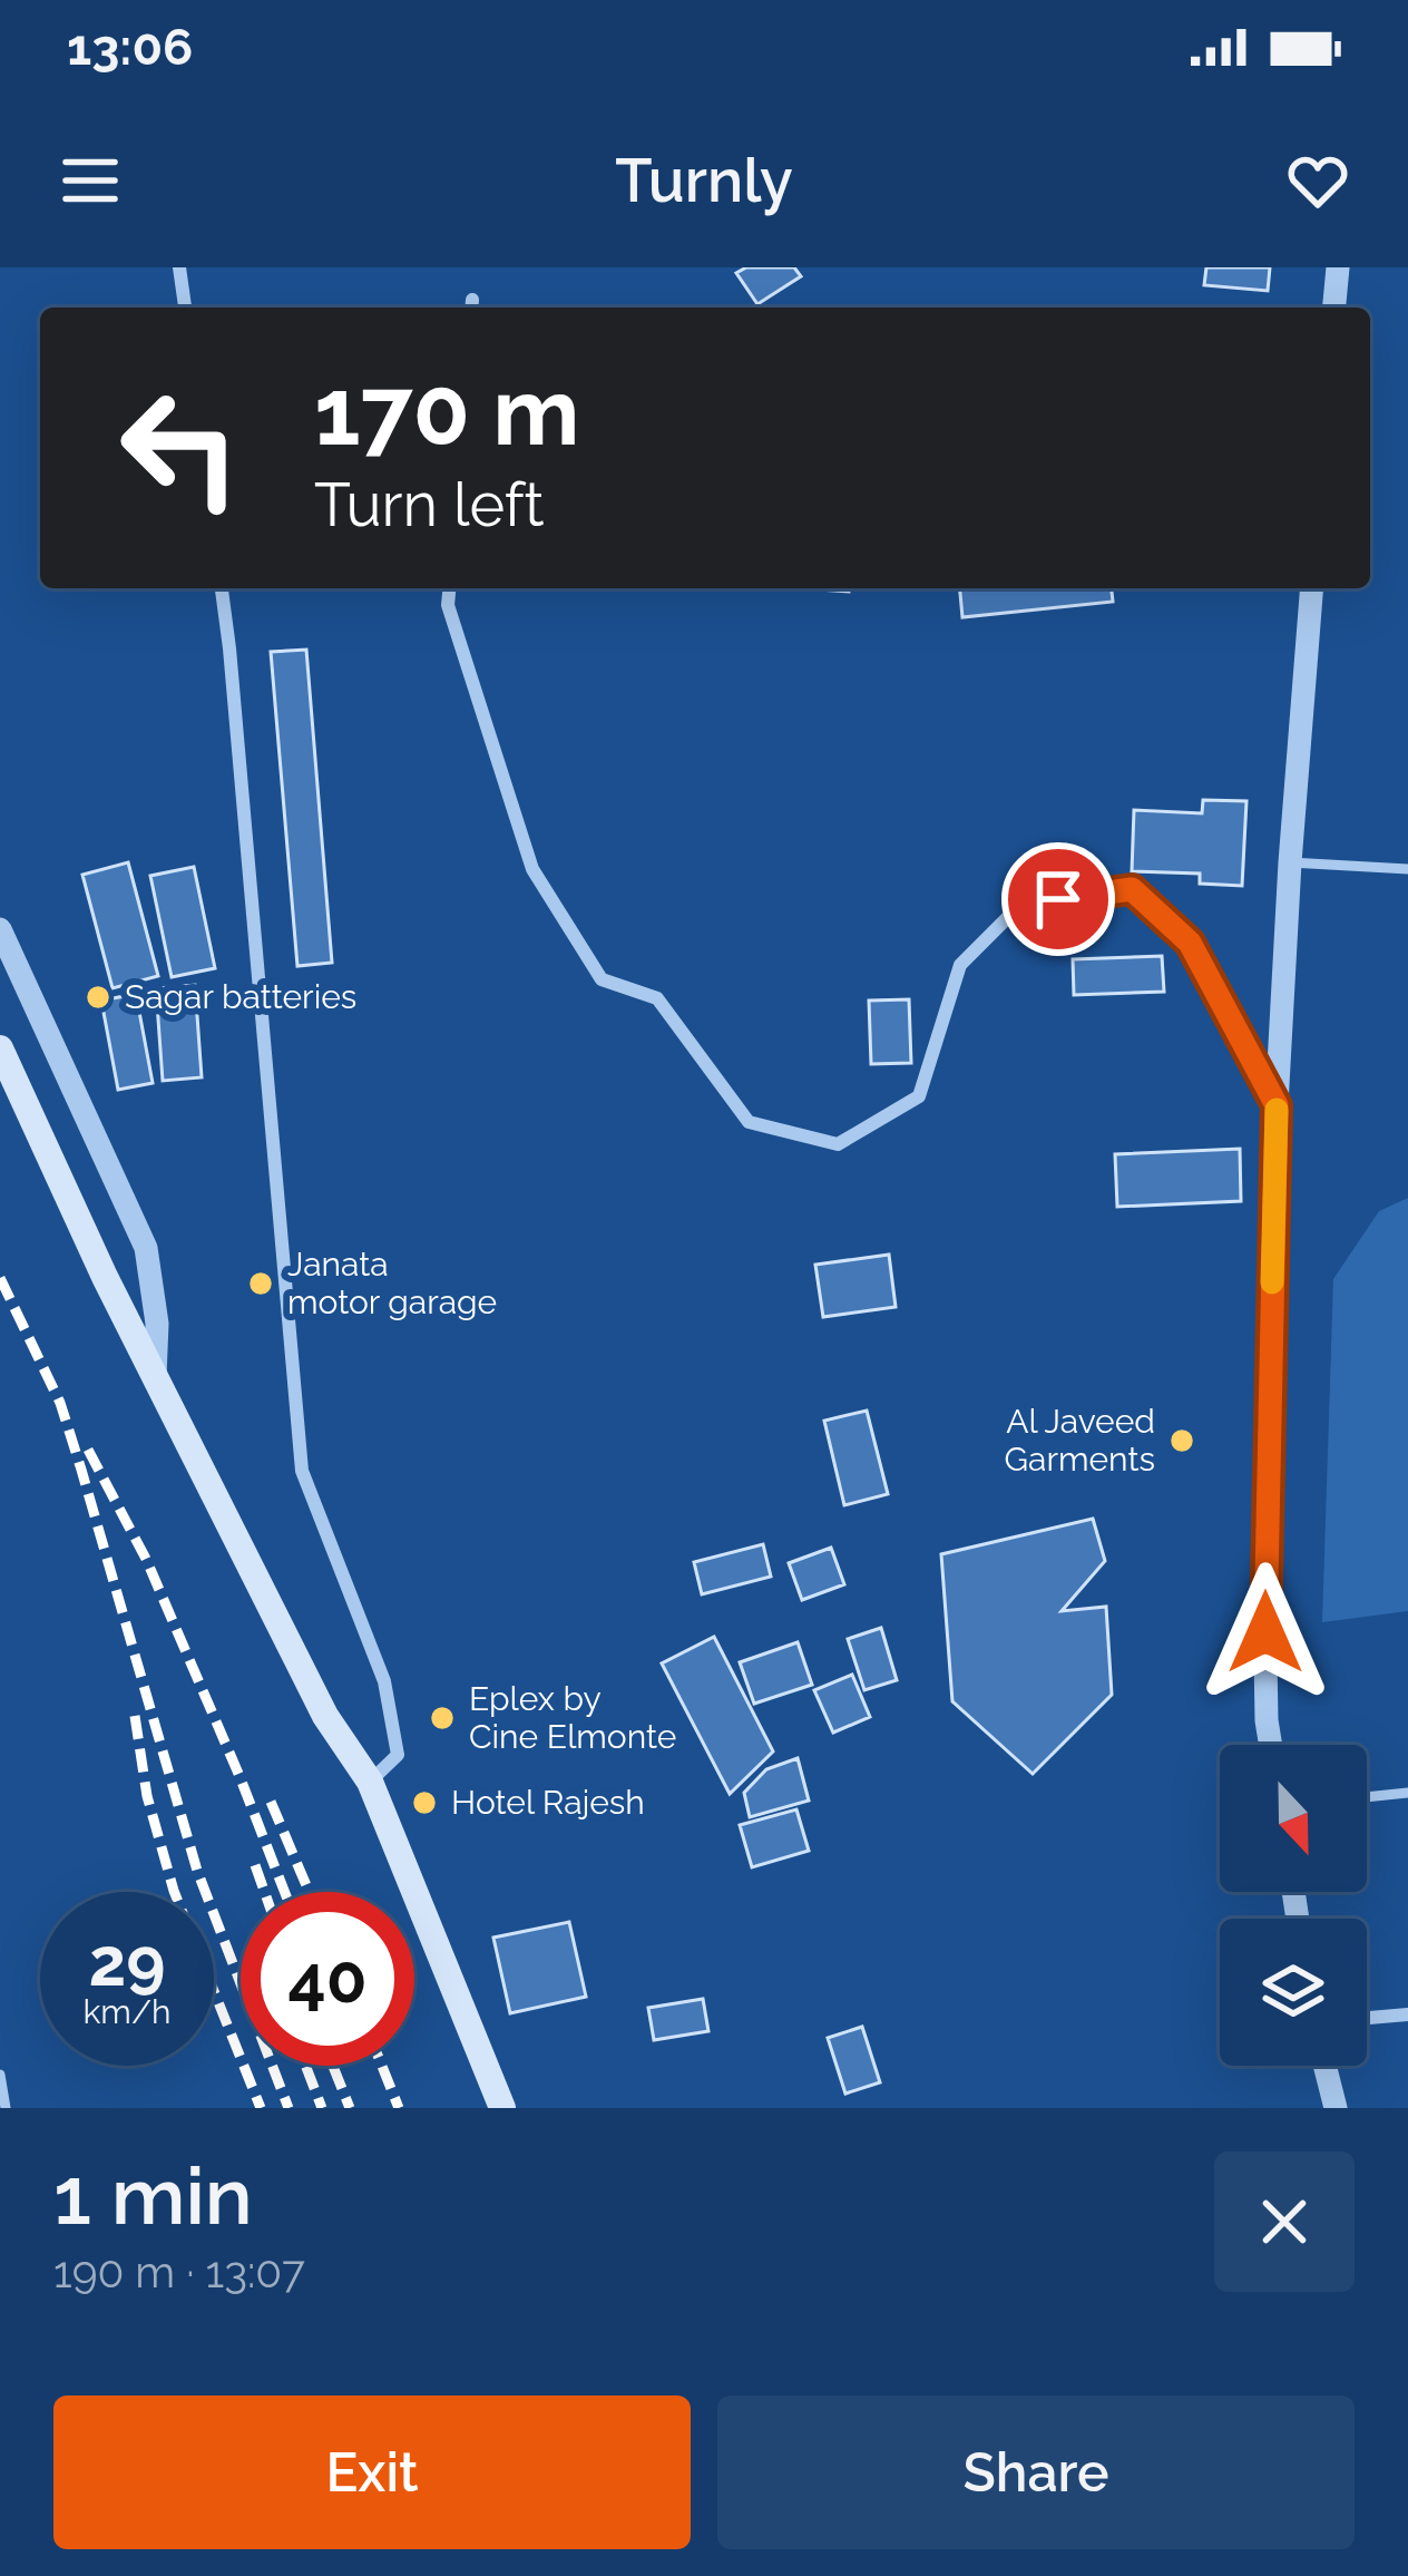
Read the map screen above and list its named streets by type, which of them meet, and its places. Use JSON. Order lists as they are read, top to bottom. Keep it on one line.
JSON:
{"places":["Sagar batteries","Janata motor garage","Al Javeed Garments","Eplex by Cine Elmonte","Hotel Rajesh"],"north":"bottom","page":{"status":"13:06","header":"Turnly","turn":["170 m","Turn left"],"speed":"29 km/h","limit":"40","heading":["1 min","190 m · 13:07"],"buttons":["Exit","Share"]}}
